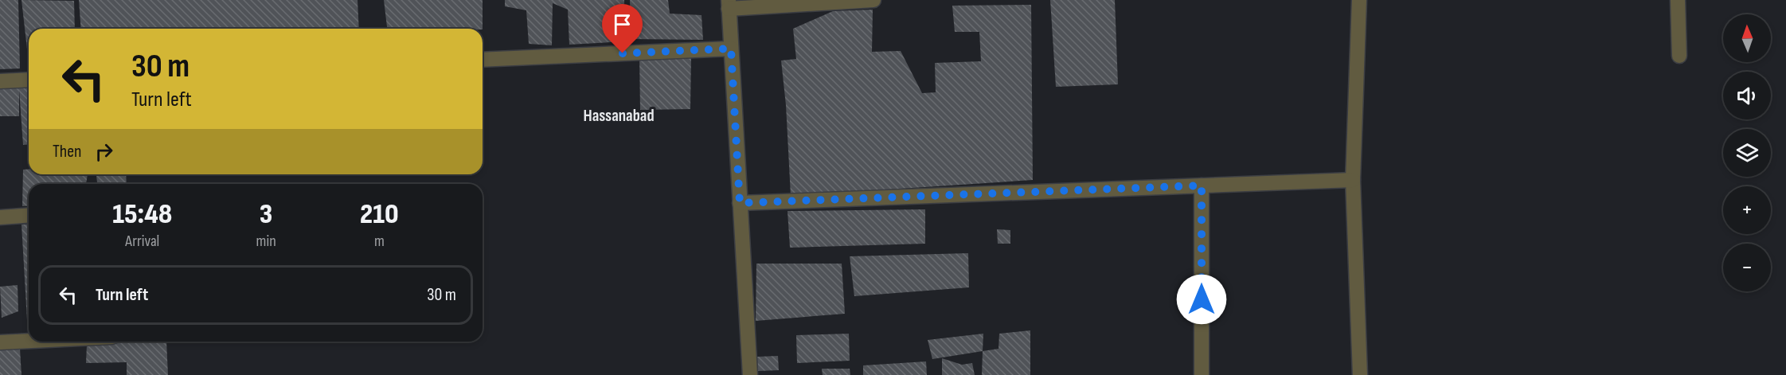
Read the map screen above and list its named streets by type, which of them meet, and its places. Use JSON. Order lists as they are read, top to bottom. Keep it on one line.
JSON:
{"districts":["Hassanabad"],"north":"top","page":{"map_buttons":["+","−"],"turn":["30 m","Turn left"],"then":"Then","eta":["15:48","Arrival","3","min","210","m"],"list":[{"name":"Turn left","value":"30 m"}]}}
